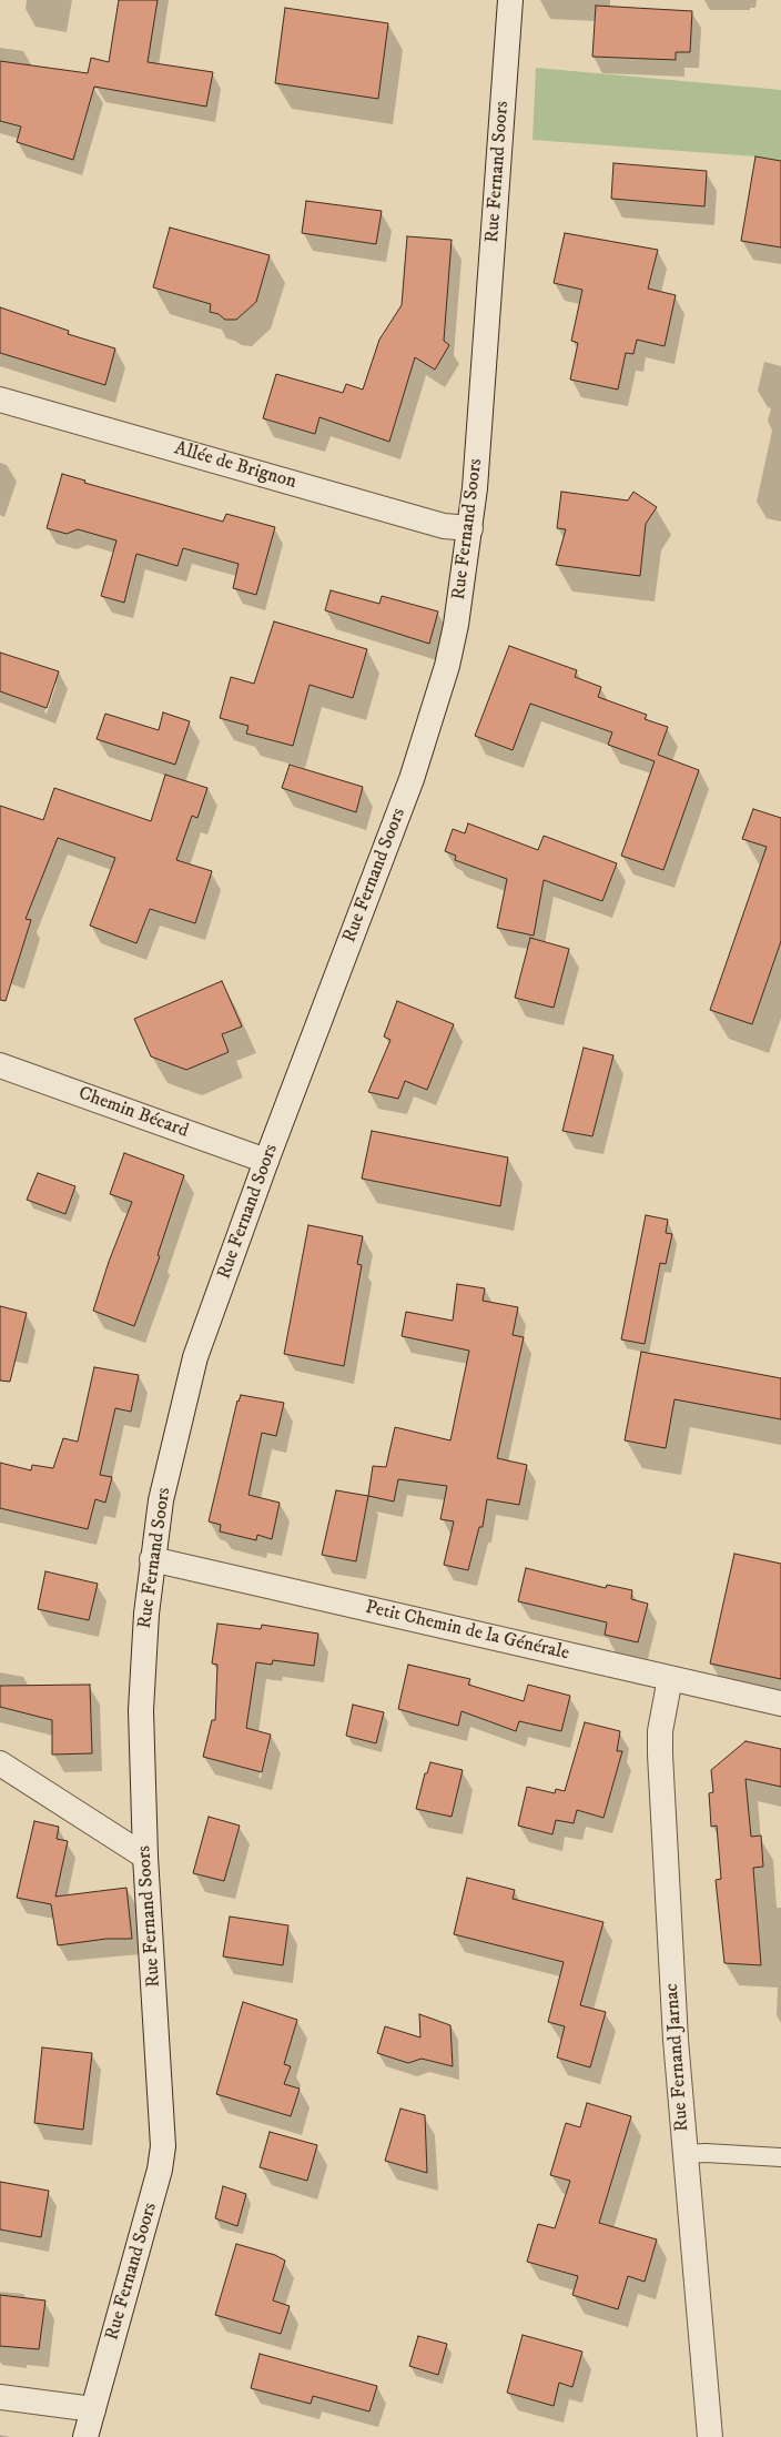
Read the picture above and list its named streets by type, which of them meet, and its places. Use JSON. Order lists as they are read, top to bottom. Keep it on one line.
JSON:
{"streets":{"street":["Rue Fernand Soors","Allée de Brignon","Chemin Bécard","Petit Chemin de la Générale","Rue Fernand Jarnac"]},"crossings":[["Rue Fernand Soors","Allée de Brignon"],["Rue Fernand Soors","Chemin Bécard"],["Rue Fernand Soors","Petit Chemin de la Générale"],["Petit Chemin de la Générale","Rue Fernand Jarnac"]]}
